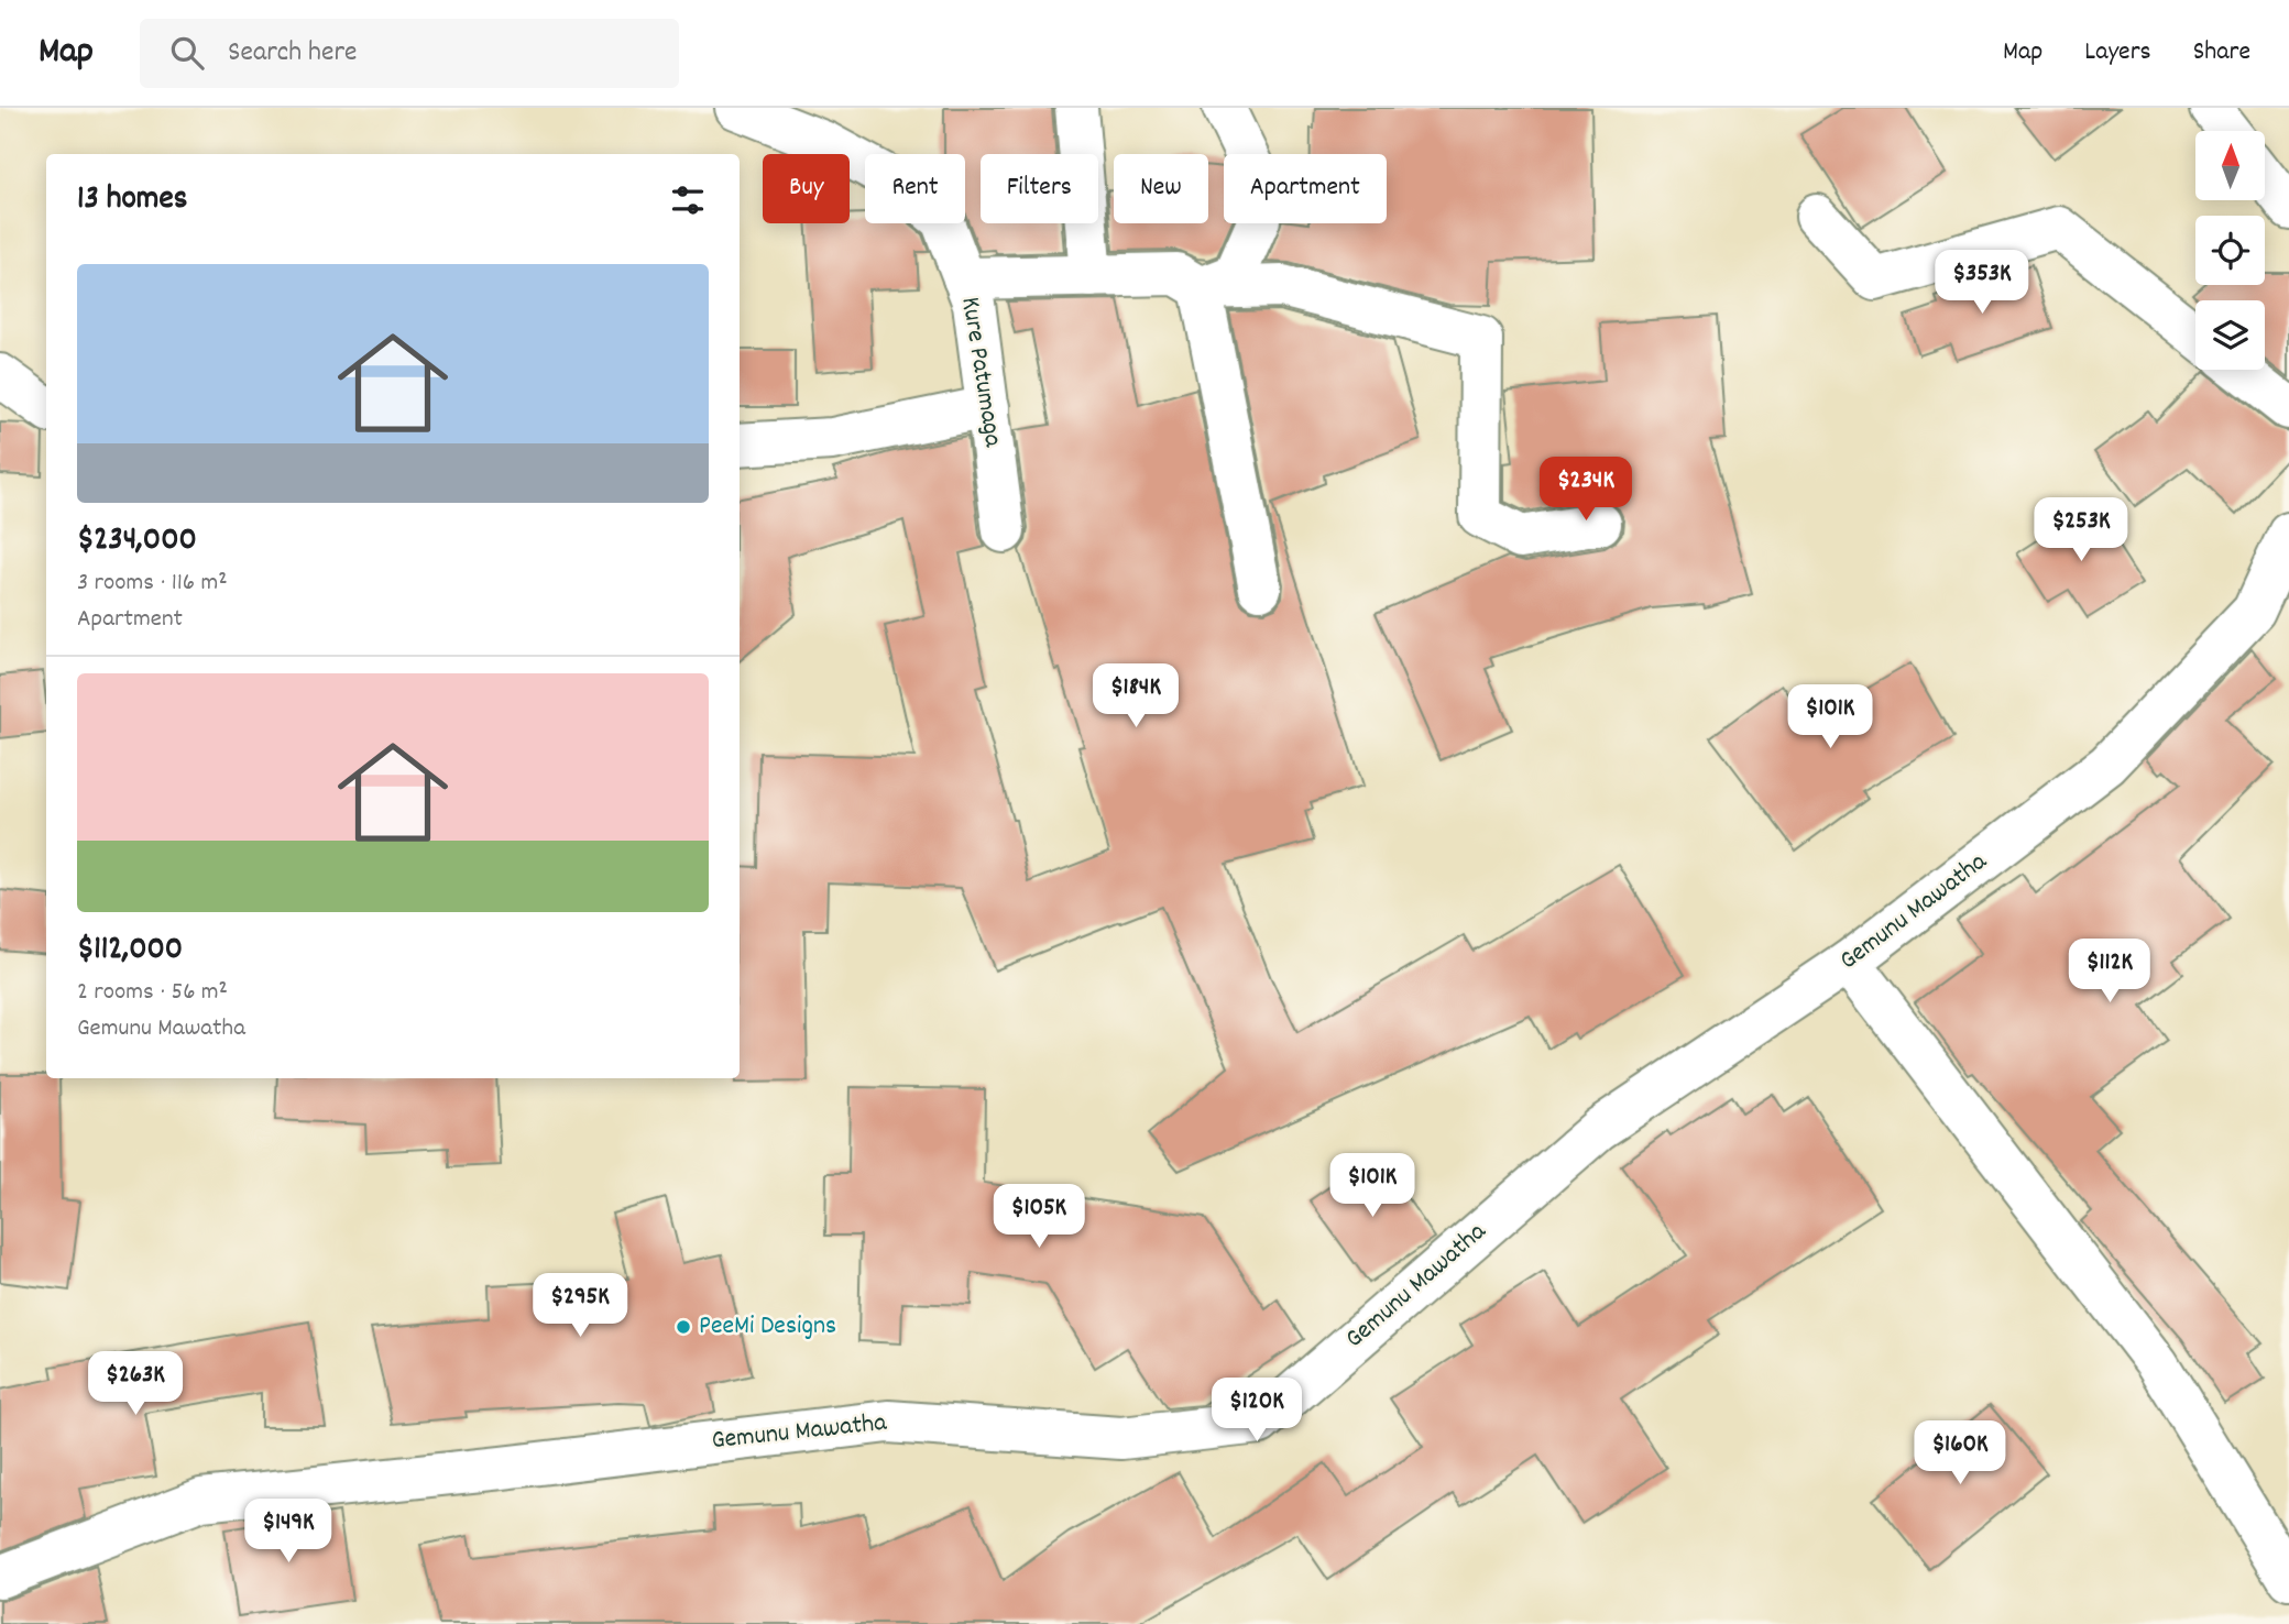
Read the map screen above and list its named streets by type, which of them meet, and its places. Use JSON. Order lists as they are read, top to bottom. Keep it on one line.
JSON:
{"streets":{"street":["Kure Patumaga","Gemunu Mawatha"]},"places":["PeeMi Designs"],"north":"top","page":{"header":"Map","search":"Search here","nav":["Map","Layers","Share"],"chip":["Buy","Rent","Filters","New","Apartment"],"heading":"13 homes","list":[{"name":"$234,000","note":"3 rooms · 116 m² · Apartment"},{"name":"$112,000","note":"2 rooms · 56 m² · Gemunu Mawatha"}],"price":["$353K","$234K","$253K","$184K","$101K","$112K","$101K","$105K","$295K","$263K","$120K","$160K","$149K"]}}
